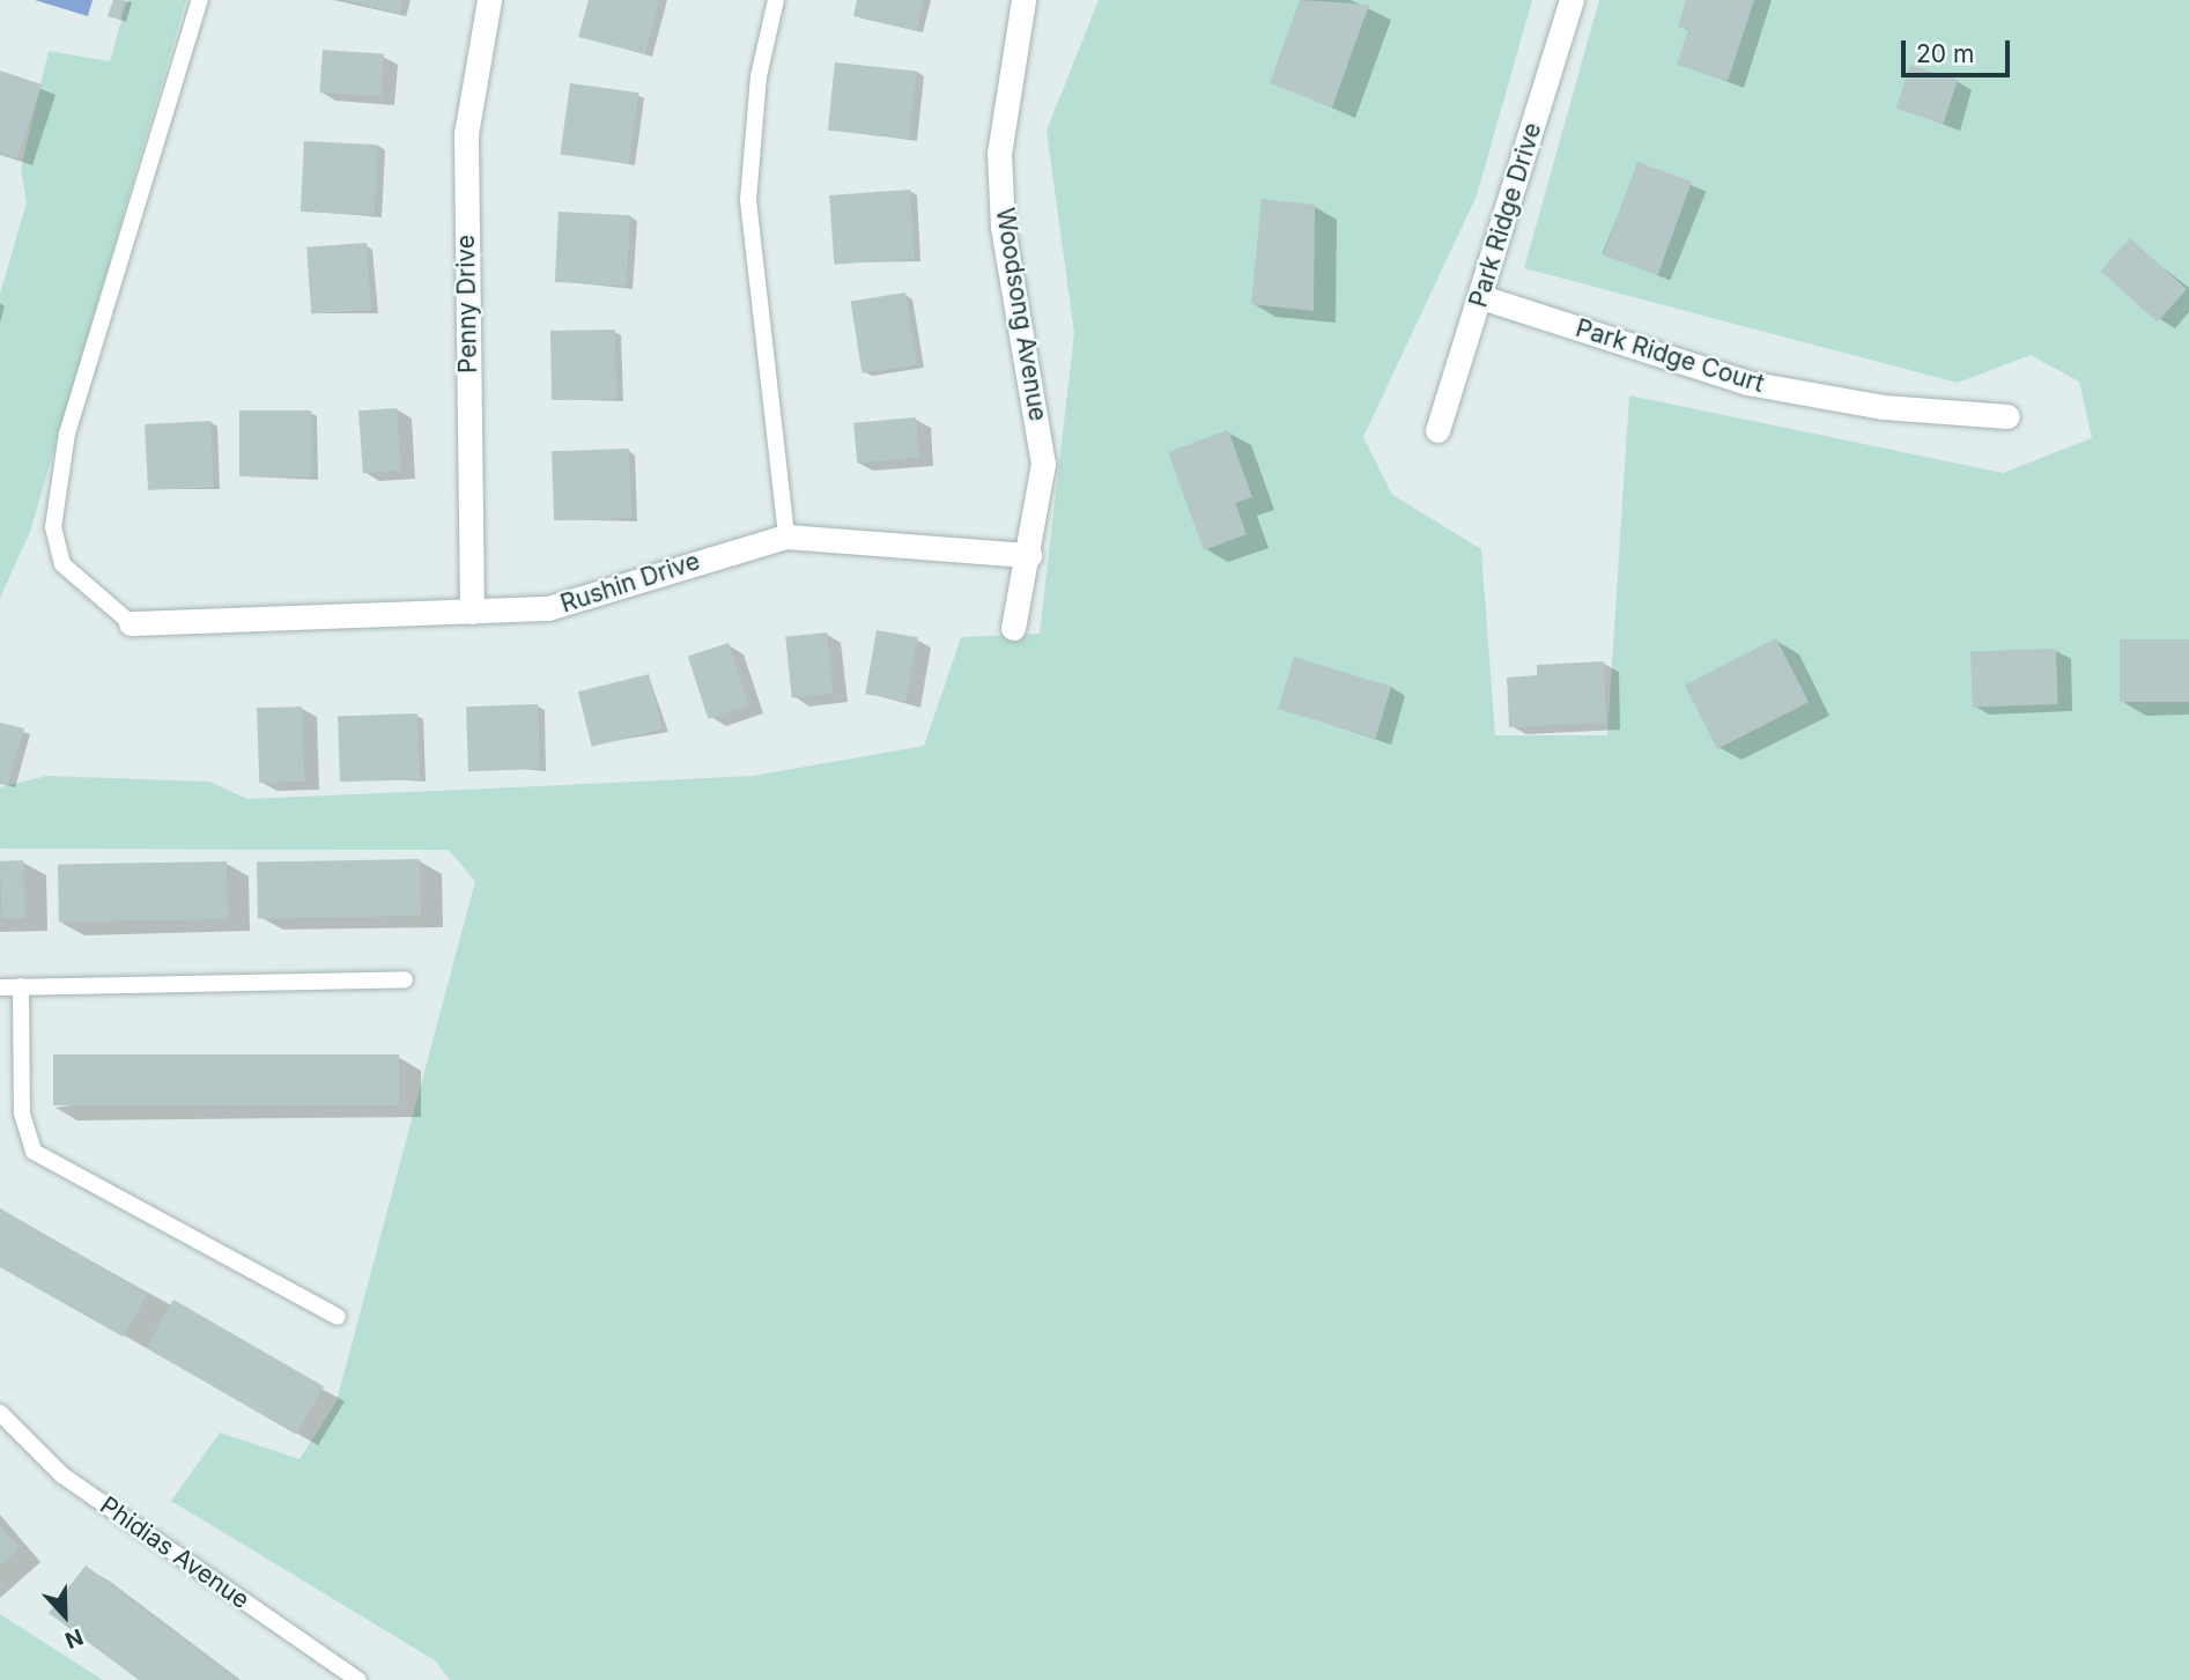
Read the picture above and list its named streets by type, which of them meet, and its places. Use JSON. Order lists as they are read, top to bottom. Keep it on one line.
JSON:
{"streets":{"street":["Park Ridge Drive","Penny Drive","Woodsong Avenue","Park Ridge Court","Rushin Drive"],"lane":["Phidias Avenue"]},"crossings":[["Park Ridge Drive","Park Ridge Court"],["Penny Drive","Rushin Drive"],["Woodsong Avenue","Rushin Drive"]],"scale_bar":"20 m","north":"bottom"}
